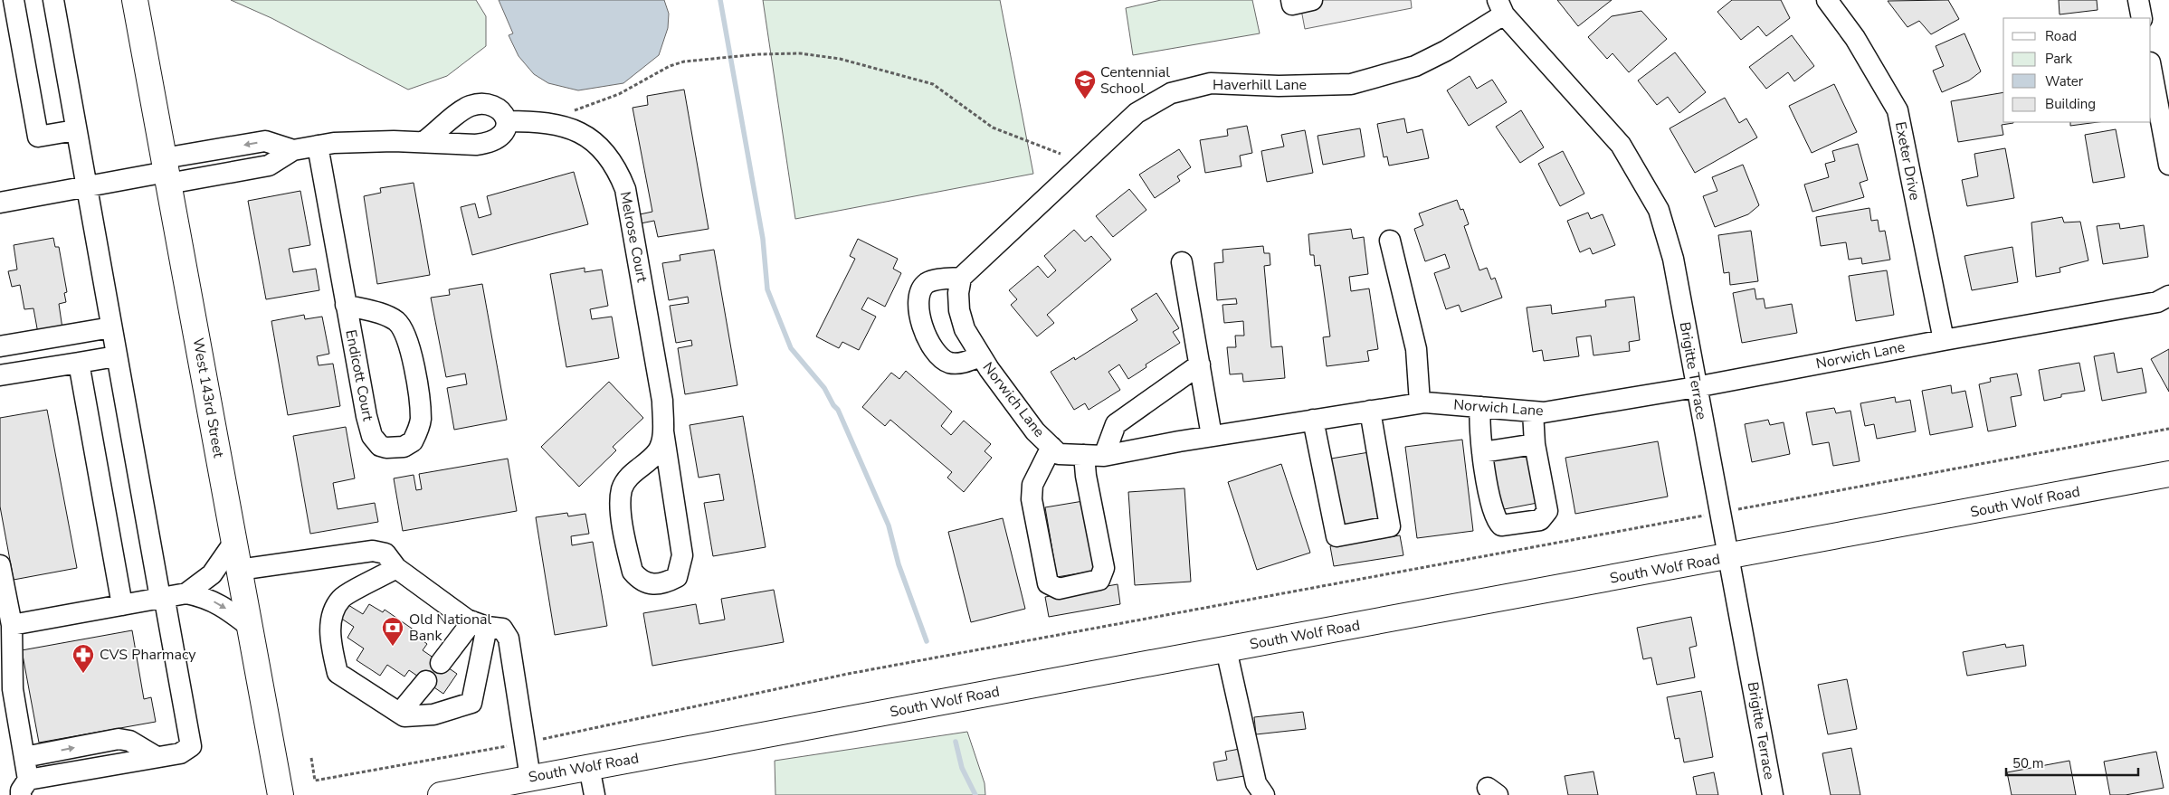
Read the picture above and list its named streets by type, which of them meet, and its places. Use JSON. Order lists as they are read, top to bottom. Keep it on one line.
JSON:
{"streets":{"main road":["West 143rd Street","South Wolf Road"],"street":["Haverhill Lane","Exeter Drive","Melrose Court","Norwich Lane","Brigitte Terrace","Endicott Court"]},"crossings":[["Haverhill Lane","Norwich Lane"],["Haverhill Lane","Brigitte Terrace"],["Exeter Drive","Norwich Lane"],["Norwich Lane","Brigitte Terrace"],["Brigitte Terrace","South Wolf Road"]],"places":{"school or university":["Centennial School"],"bank":["Old National Bank"],"pharmacy":["CVS Pharmacy"]},"legend":["Road","Park","Water","Building"],"scale_bar":"50 m"}
